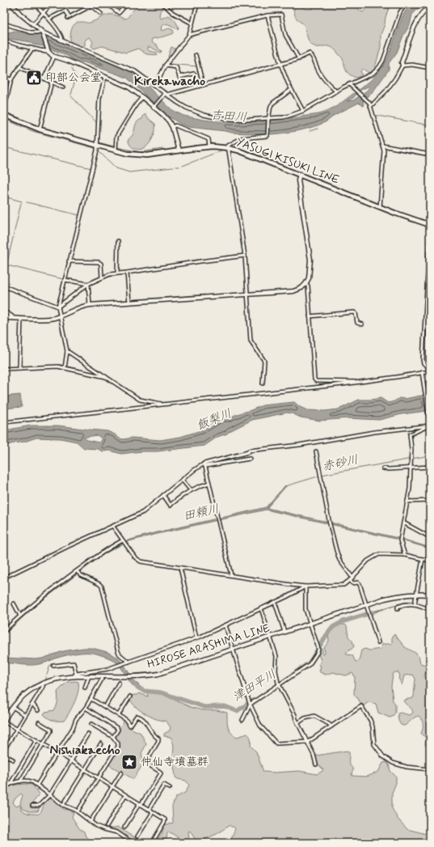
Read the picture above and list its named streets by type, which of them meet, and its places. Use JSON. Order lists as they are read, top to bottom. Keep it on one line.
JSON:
{"streets":{"main road":["YASUGI KISUKI LINE"],"street":["HIROSE ARASHIMA LINE"]},"districts":["Kirekawacho","Nishiakaecho"],"water":["吉田川","飯梨川","赤砂川","田頼川","津田平川"],"places":{"public building":["印部公会堂"],"place":["仲仙寺墳墓群"]}}
